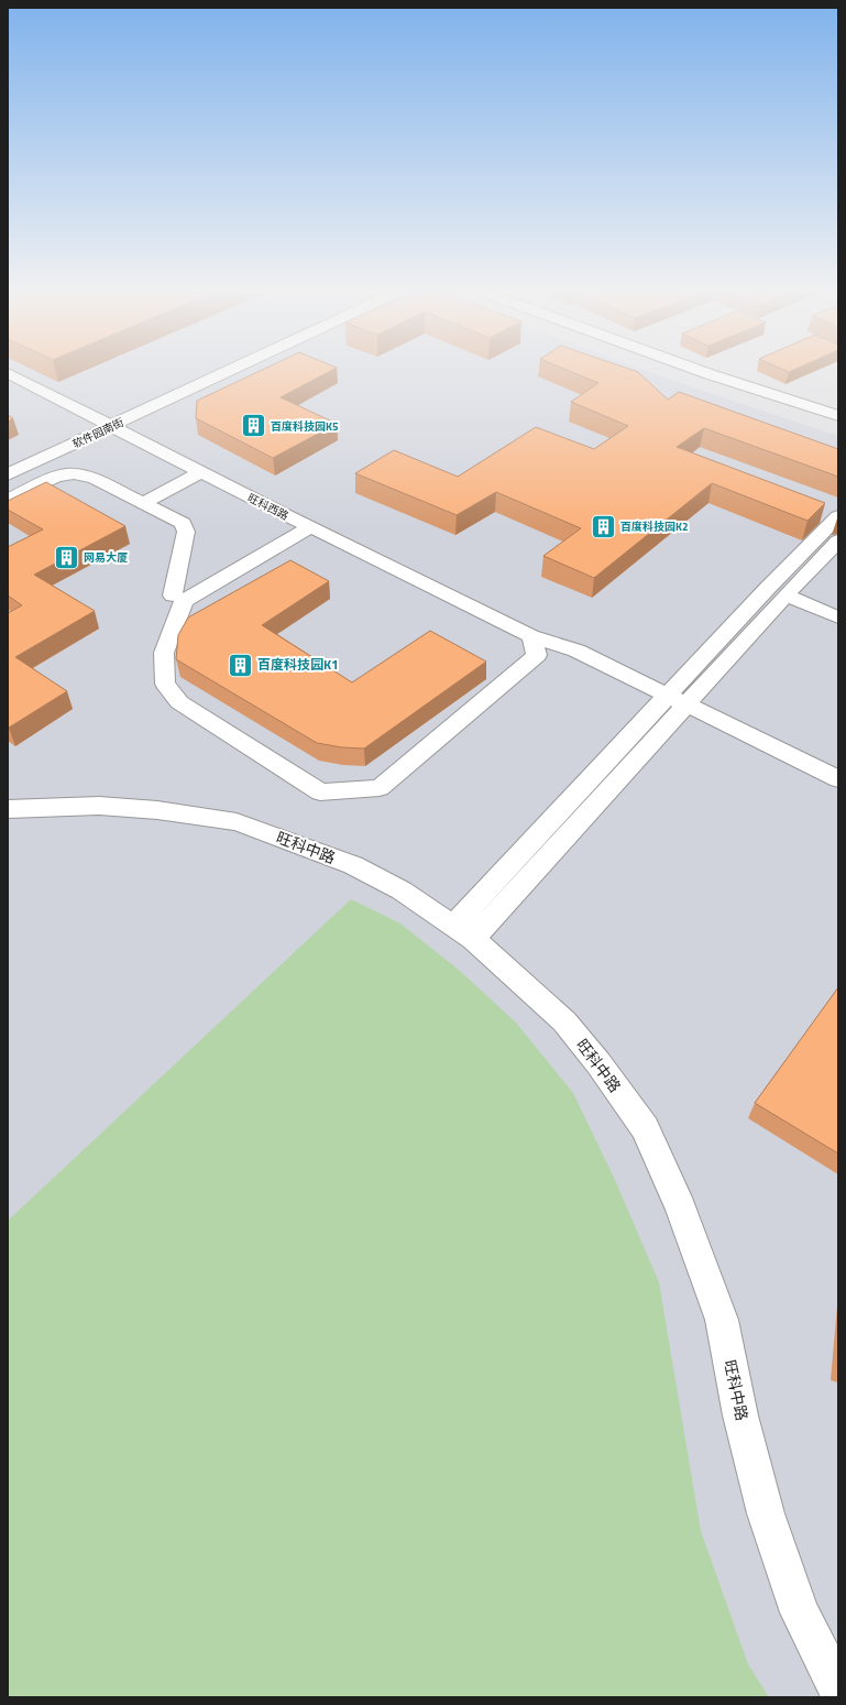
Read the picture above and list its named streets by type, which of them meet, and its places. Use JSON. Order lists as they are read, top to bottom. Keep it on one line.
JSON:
{"streets":{"street":["软件园南街","旺科西路","旺科中路"]},"crossings":[["软件园南街","旺科西路"]],"places":{"building":["百度科技园K5","百度科技园K2","网易大厦","百度科技园K1"]}}
